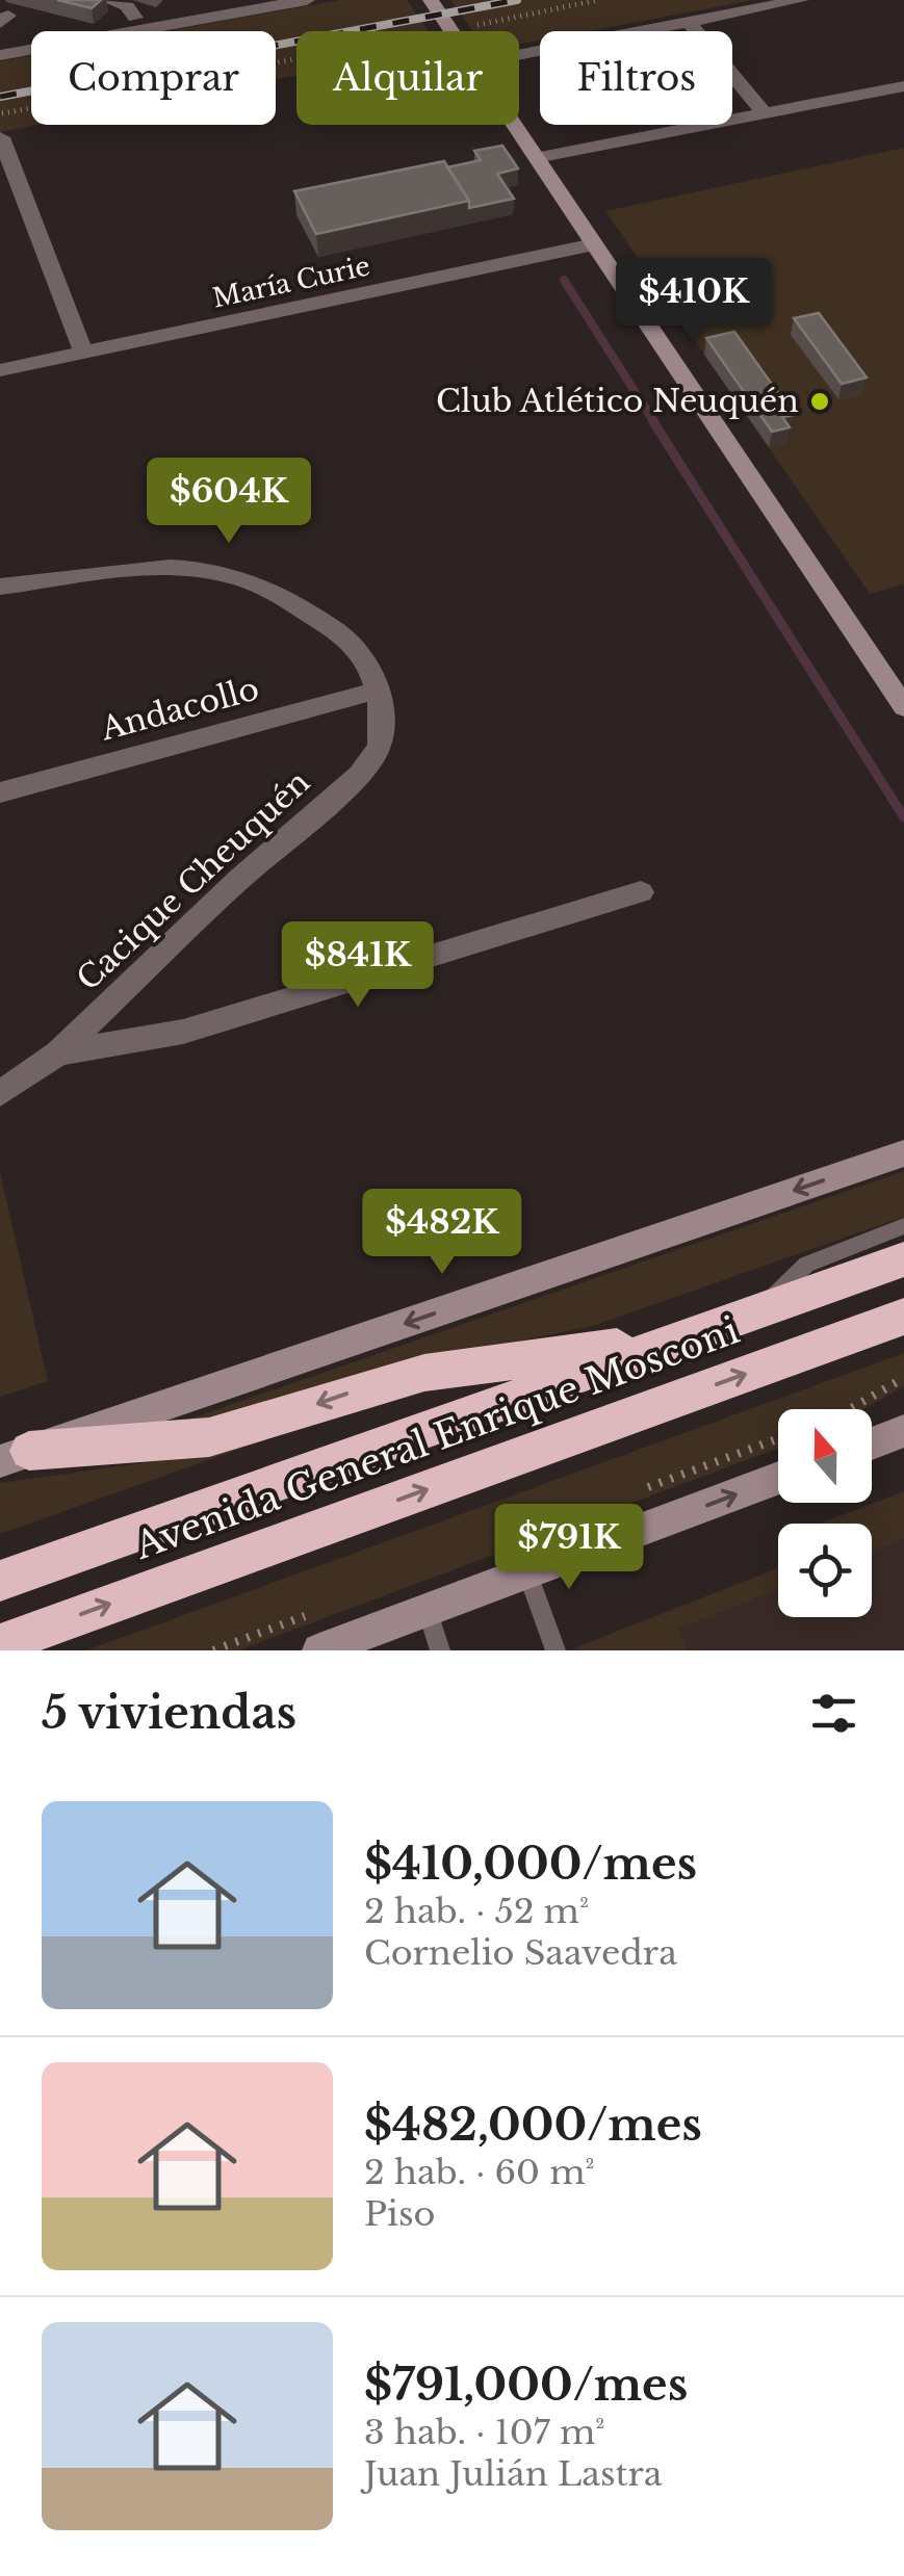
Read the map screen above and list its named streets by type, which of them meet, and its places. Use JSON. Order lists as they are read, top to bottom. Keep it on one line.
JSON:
{"streets":{"highway":["Avenida General Enrique Mosconi"],"street":["María Curie","Andacollo","Cacique Cheuquén"]},"crossings":[["Andacollo","Cacique Cheuquén"]],"places":["Club Atlético Neuquén"],"north":"top","page":{"chip":["Comprar","Alquilar","Filtros"],"price":["$410K","$604K","$841K","$482K","$791K"],"heading":"5 viviendas","list":[{"name":"$410,000/mes","note":"2 hab. · 52 m² · Cornelio Saavedra"},{"name":"$482,000/mes","note":"2 hab. · 60 m² · Piso"},{"name":"$791,000/mes","note":"3 hab. · 107 m² · Juan Julián Lastra"}]}}
